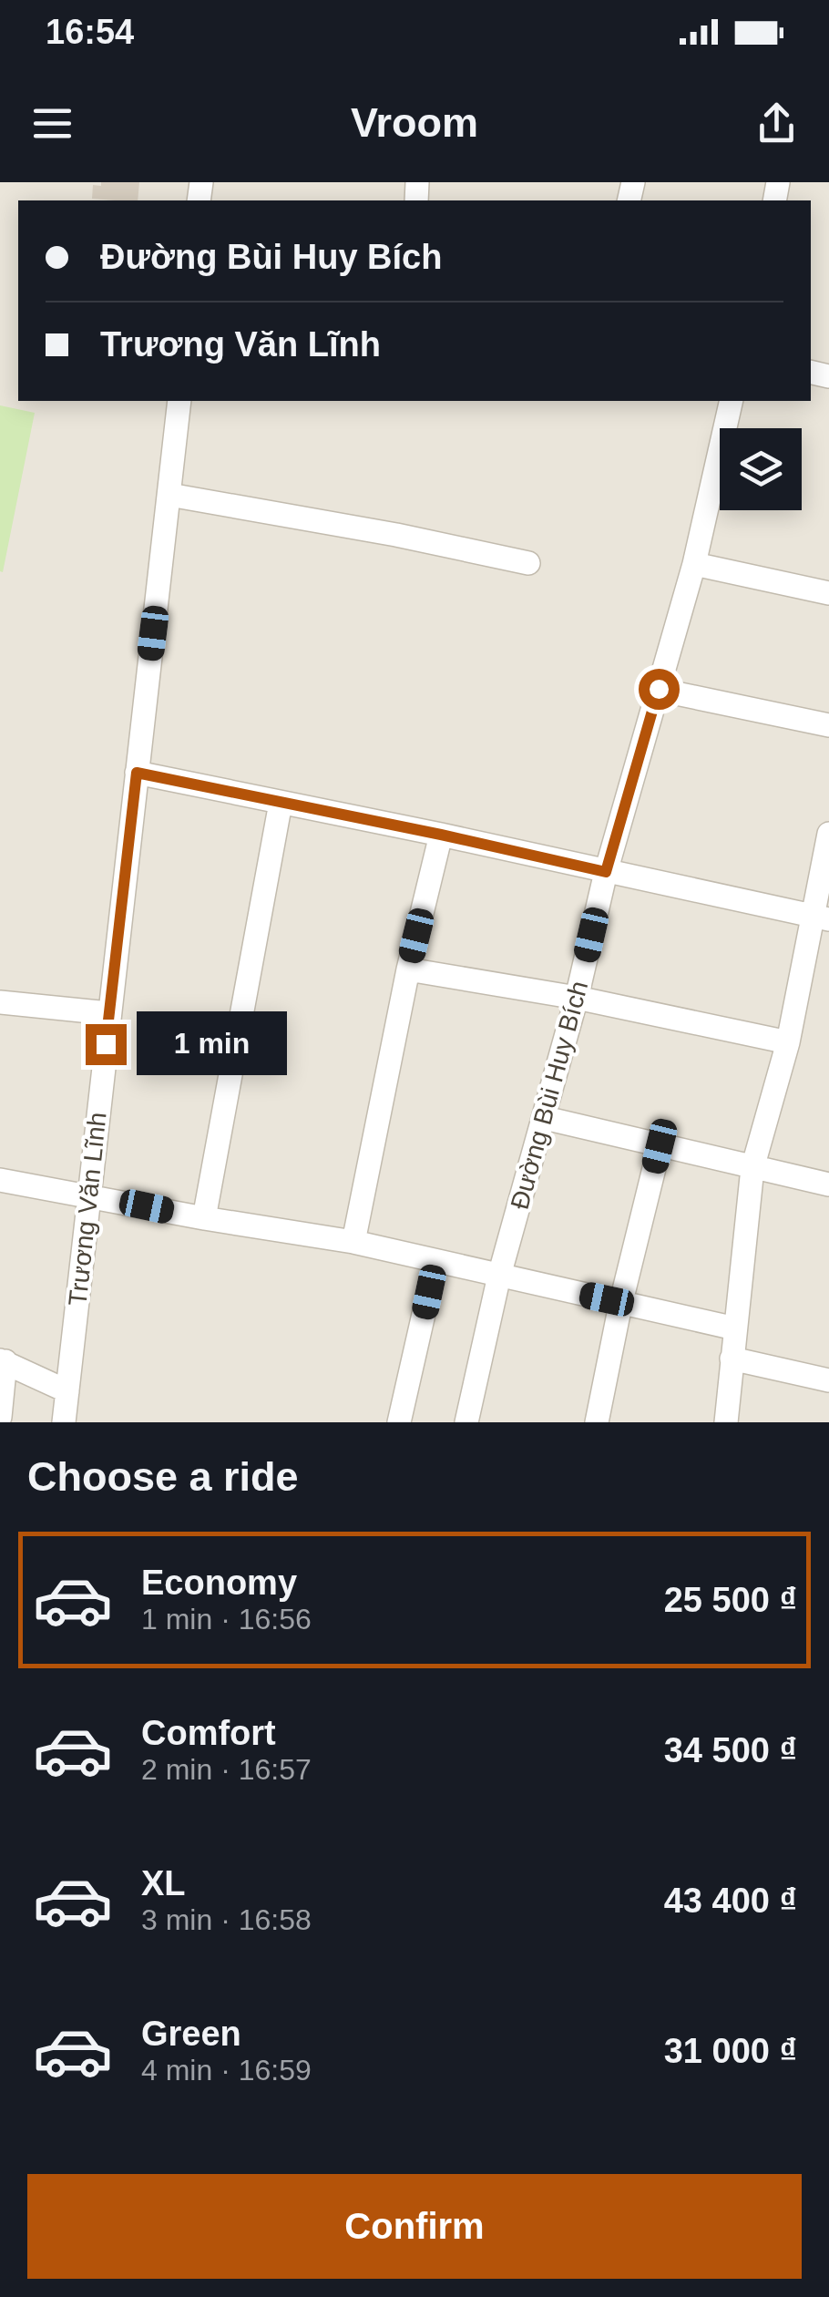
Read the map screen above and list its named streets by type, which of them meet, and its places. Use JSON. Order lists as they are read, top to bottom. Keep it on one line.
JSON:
{"streets":{"street":["Đường Bùi Huy Bích","Trương Văn Lĩnh"]},"page":{"status":"16:54","header":"Vroom","banner":["Đường Bùi Huy Bích","Trương Văn Lĩnh"],"bubble":"1 min","heading":"Choose a ride","list":[{"name":"Economy","note":"1 min · 16:56","value":"25 500 ₫"},{"name":"Comfort","note":"2 min · 16:57","value":"34 500 ₫"},{"name":"XL","note":"3 min · 16:58","value":"43 400 ₫"},{"name":"Green","note":"4 min · 16:59","value":"31 000 ₫"}],"buttons":"Confirm"}}
